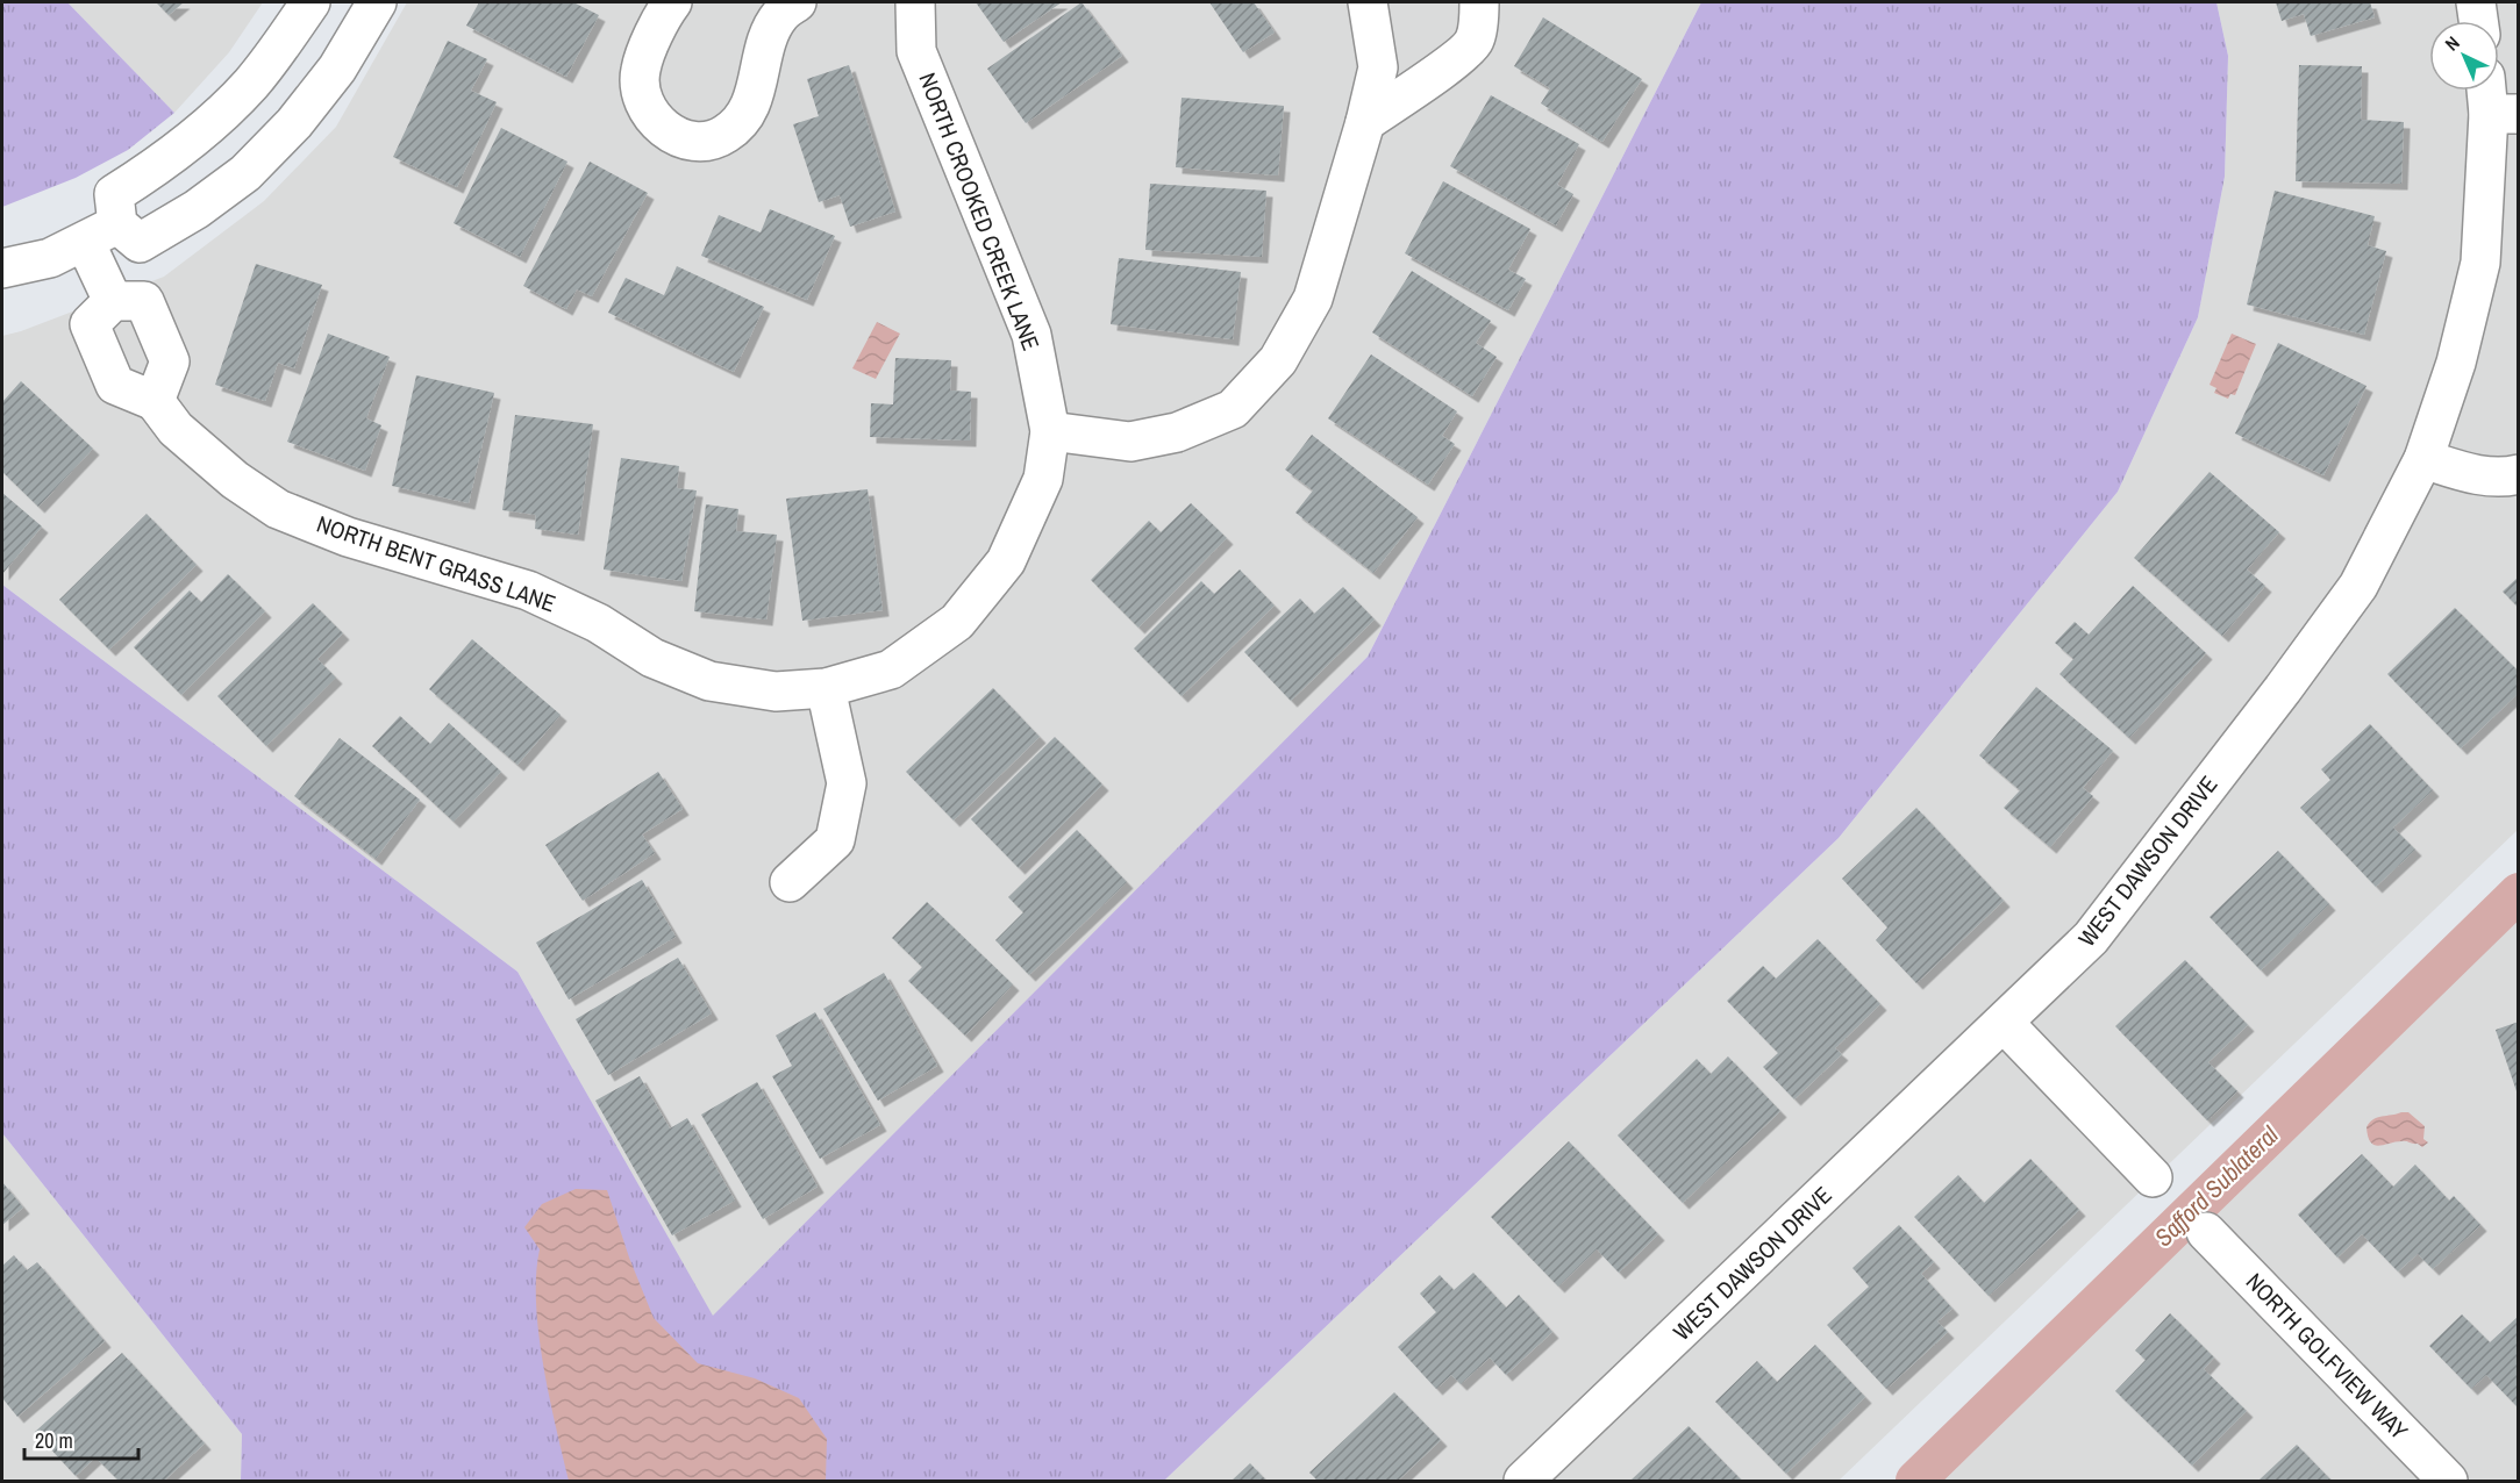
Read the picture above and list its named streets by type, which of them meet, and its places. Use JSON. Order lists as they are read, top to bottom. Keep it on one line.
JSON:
{"streets":{"street":["NORTH CROOKED CREEK LANE","NORTH BENT GRASS LANE","WEST DAWSON DRIVE","NORTH GOLFVIEW WAY"]},"crossings":[["NORTH CROOKED CREEK LANE","NORTH BENT GRASS LANE"]],"water":["Safford Sublateral"],"scale_bar":"20 m","north":"top left"}
